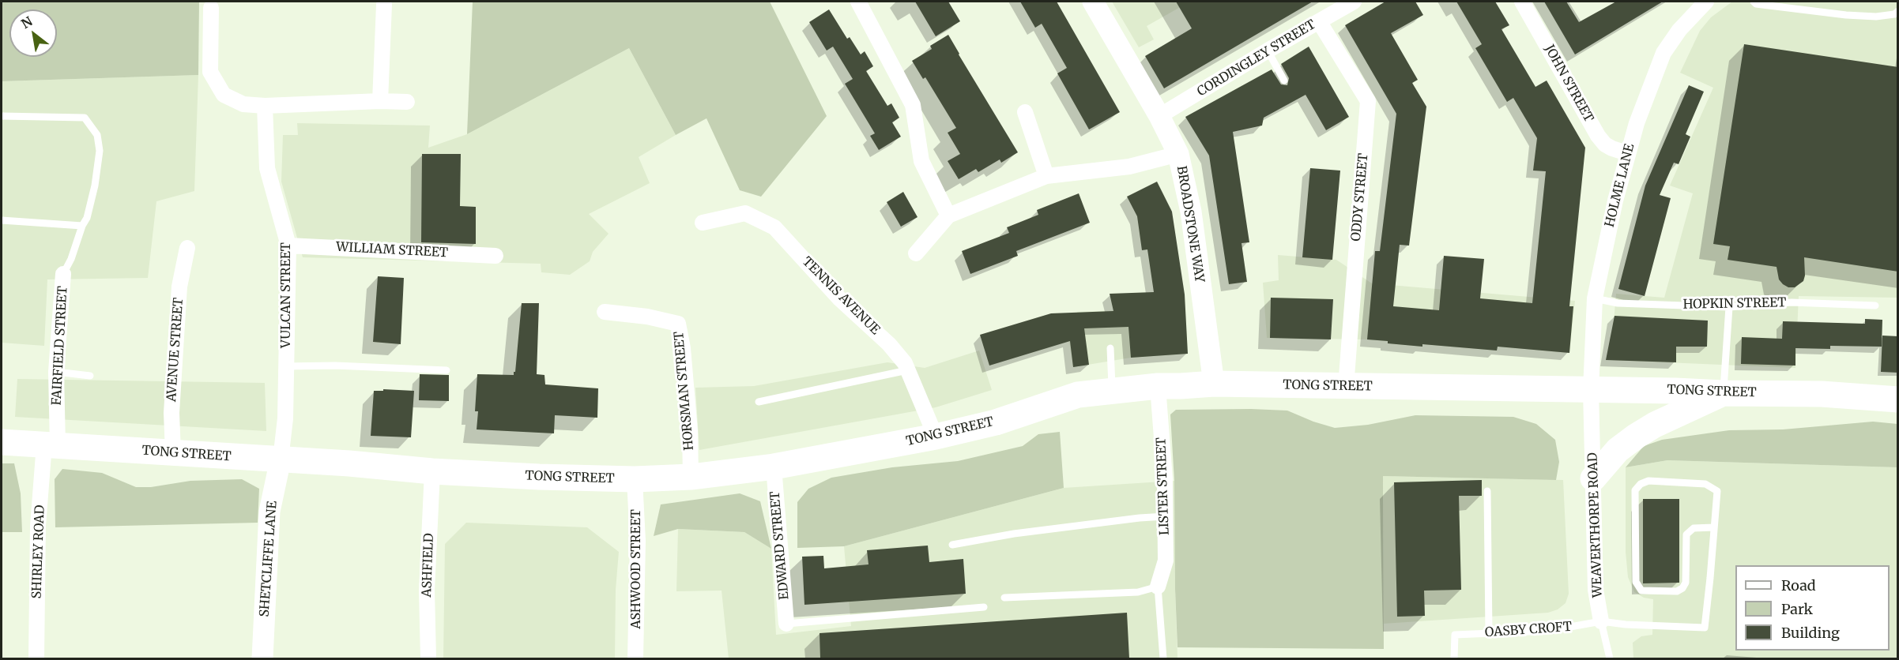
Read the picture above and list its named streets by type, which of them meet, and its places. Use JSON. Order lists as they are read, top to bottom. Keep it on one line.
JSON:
{"streets":{"highway":["TONG STREET"],"street":["CORDINGLEY STREET","JOHN STREET","HOLME LANE","ODDY STREET","BROADSTONE WAY","WILLIAM STREET","VULCAN STREET","TENNIS AVENUE","FAIRFIELD STREET","AVENUE STREET","HORSMAN STREET","LISTER STREET","WEAVERTHORPE ROAD","EDWARD STREET","SHIRLEY ROAD","SHETCLIFFE LANE","ASHFIELD","ASHWOOD STREET"],"lane":["HOPKIN STREET","OASBY CROFT"]},"crossings":[["CORDINGLEY STREET","ODDY STREET"],["CORDINGLEY STREET","BROADSTONE WAY"],["JOHN STREET","HOLME LANE"],["HOLME LANE","HOPKIN STREET"],["HOLME LANE","TONG STREET"],["HOLME LANE","WEAVERTHORPE ROAD"],["ODDY STREET","TONG STREET"],["BROADSTONE WAY","TONG STREET"],["WILLIAM STREET","VULCAN STREET"],["VULCAN STREET","TONG STREET"],["VULCAN STREET","SHETCLIFFE LANE"],["TENNIS AVENUE","TONG STREET"],["FAIRFIELD STREET","TONG STREET"],["FAIRFIELD STREET","SHIRLEY ROAD"],["AVENUE STREET","TONG STREET"],["TONG STREET","HORSMAN STREET"],["TONG STREET","LISTER STREET"],["TONG STREET","WEAVERTHORPE ROAD"],["TONG STREET","EDWARD STREET"],["TONG STREET","SHIRLEY ROAD"],["TONG STREET","SHETCLIFFE LANE"],["TONG STREET","ASHFIELD"],["TONG STREET","ASHWOOD STREET"],["WEAVERTHORPE ROAD","OASBY CROFT"]],"legend":["Road","Park","Building"],"north":"top left"}
